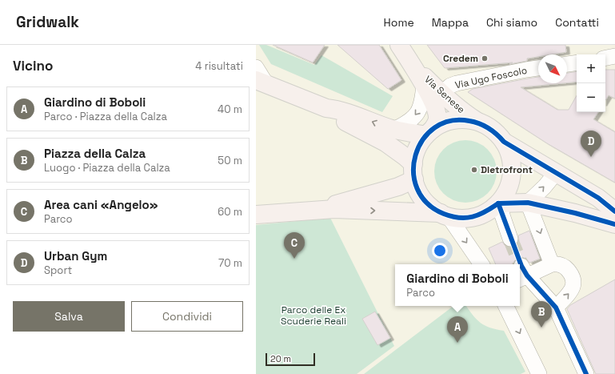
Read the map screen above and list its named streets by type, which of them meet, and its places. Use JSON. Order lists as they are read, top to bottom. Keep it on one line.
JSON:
{"streets":{"main road":["Via Senese"],"street":["Via Ugo Foscolo"]},"crossings":[["Via Ugo Foscolo","Via Senese"]],"parks":["Parco delle Ex Scuderie Reali"],"places":["Credem","Dietrofront"],"scale_bar":"20 m","north":"bottom right","page":{"header":"Gridwalk","nav":["Home","Mappa","Chi siamo","Contatti"],"heading":["Vicino","4 risultati"],"map_buttons":["+","−"],"list":[{"mark":"A","name":"Giardino di Boboli","note":"Parco · Piazza della Calza","value":"40 m"},{"mark":"B","name":"Piazza della Calza","note":"Luogo · Piazza della Calza","value":"50 m"},{"mark":"C","name":"Area cani «Angelo»","note":"Parco","value":"60 m"},{"mark":"D","name":"Urban Gym","note":"Sport","value":"70 m"}],"pins":["D","C","B","A"],"popup":["Giardino di Boboli","Parco"],"buttons":["Salva","Condividi"],"scale":"20 m"}}
